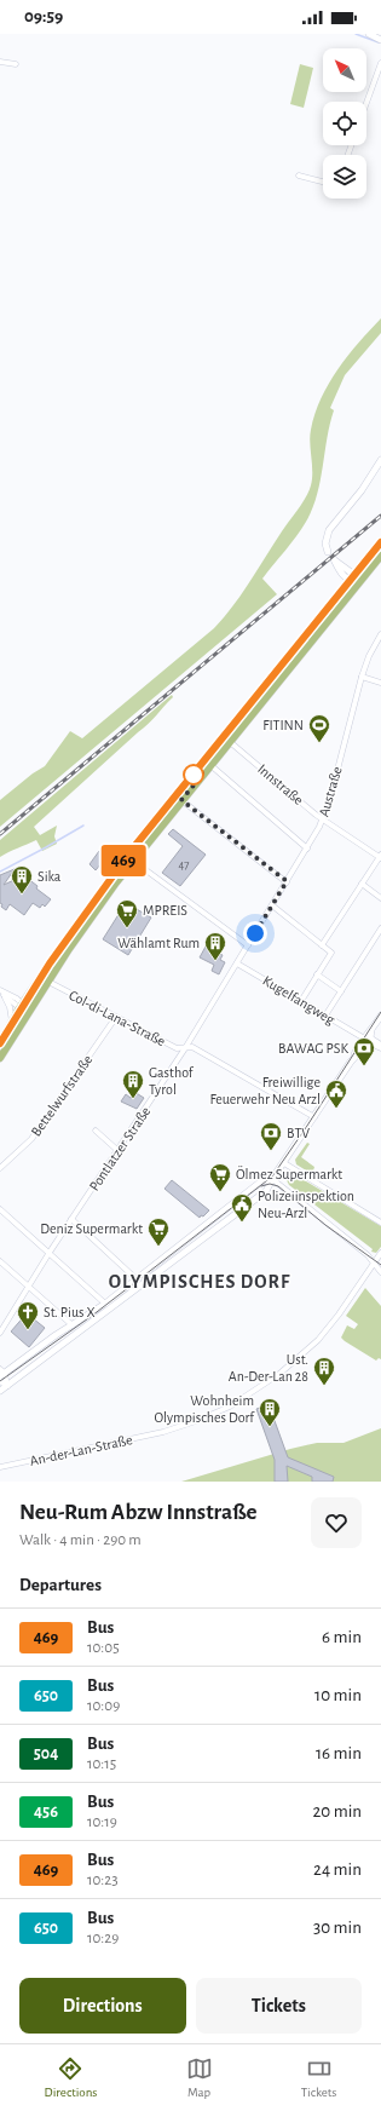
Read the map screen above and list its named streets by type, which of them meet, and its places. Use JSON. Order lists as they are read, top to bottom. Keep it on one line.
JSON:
{"streets":{"street":["Innstraße","Austraße","Kugelfangweg","Col-di-Lana-Straße","Bettelwurfstraße","Pontlatzer Straße","An-der-Lan-Straße"]},"crossings":[["Innstraße","Austraße"],["Austraße","Kugelfangweg"],["Austraße","Pontlatzer Straße"],["Kugelfangweg","Pontlatzer Straße"],["Col-di-Lana-Straße","Bettelwurfstraße"],["Col-di-Lana-Straße","Pontlatzer Straße"]],"districts":["OLYMPISCHES DORF"],"places":{"sports":["FITINN"],"building":["Sika","Wählamt Rum","Gasthof Tyrol","Ust. An-Der-Lan 28","Wohnheim Olympisches Dorf"],"supermarket":["MPREIS","Ölmez Supermarkt","Deniz Supermarkt"],"bank":["BAWAG PSK","BTV"],"public building":["Freiwillige Feuerwehr Neu Arzl","Polizeiinspektion Neu-Arzl"],"church":["St. Pius X"]},"lines":["bus line 469"],"house_numbers":["47"],"north":"top left","page":{"status":"09:59","on_map":"469","heading":[["Neu-Rum Abzw Innstraße","Walk · 4 min · 290 m"],"Departures"],"list":[{"mark":"469","name":"Bus","note":"10:05","value":"6 min"},{"mark":"650","name":"Bus","note":"10:09","value":"10 min"},{"mark":"504","name":"Bus","note":"10:15","value":"16 min"},{"mark":"456","name":"Bus","note":"10:19","value":"20 min"},{"mark":"469","name":"Bus","note":"10:23","value":"24 min"},{"mark":"650","name":"Bus","note":"10:29","value":"30 min"}],"buttons":["Directions","Tickets"],"tabs":["Directions","Map","Tickets"]}}
